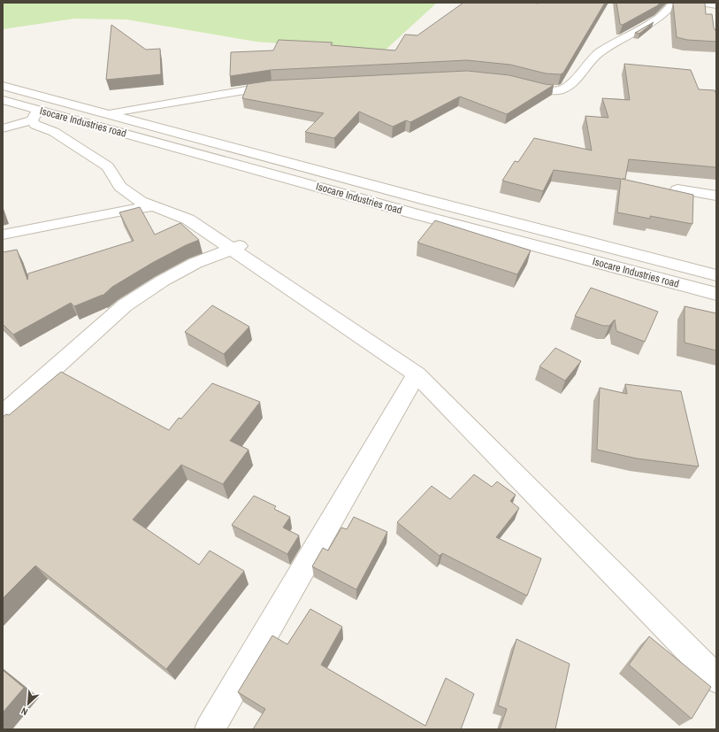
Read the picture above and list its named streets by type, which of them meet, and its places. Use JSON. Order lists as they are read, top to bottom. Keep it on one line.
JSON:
{"streets":{"street":["Isocare Industries road"]},"north":"bottom left"}
